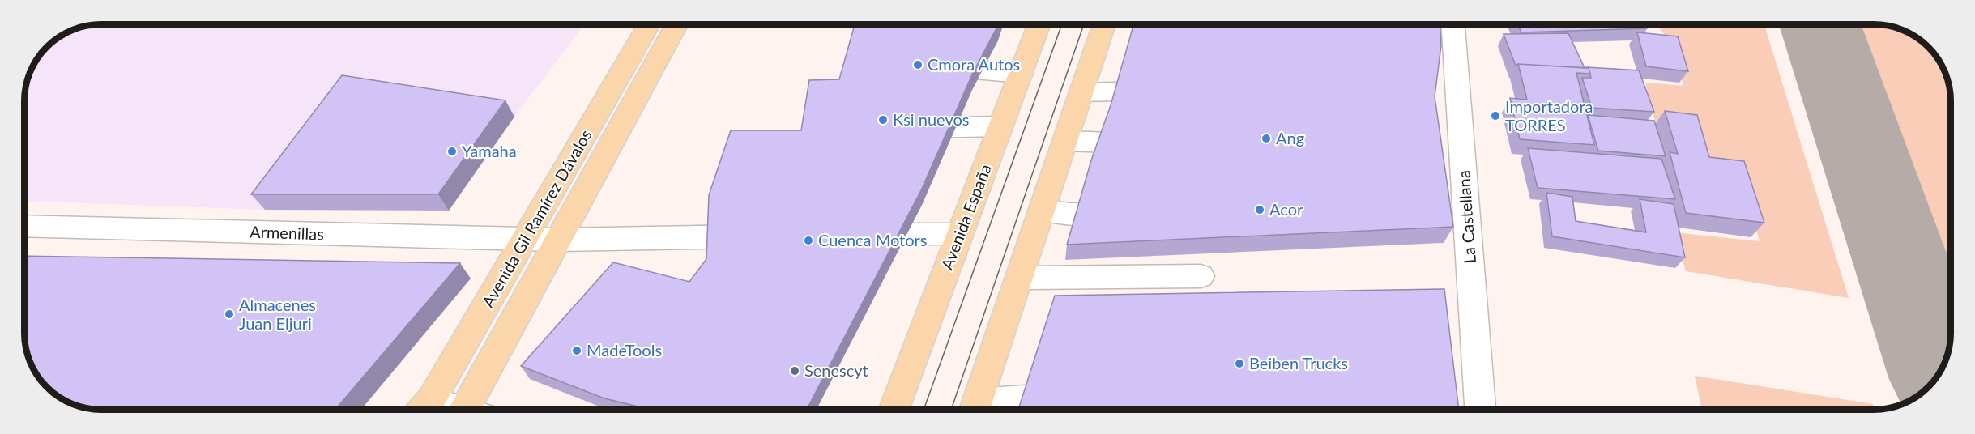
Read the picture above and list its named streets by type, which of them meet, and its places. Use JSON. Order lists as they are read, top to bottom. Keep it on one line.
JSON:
{"streets":{"main road":["Avenida España","Avenida Gil Ramírez Dávalos"],"street":["La Castellana","Armenillas"]},"crossings":[["Avenida Gil Ramírez Dávalos","Armenillas"]],"places":["Cmora Autos","Importadora TORRES","Ksi nuevos","Ang","Yamaha","Acor","Cuenca Motors","Almacenes Juan Eljuri","MadeTools","Beiben Trucks","Senescyt"]}
